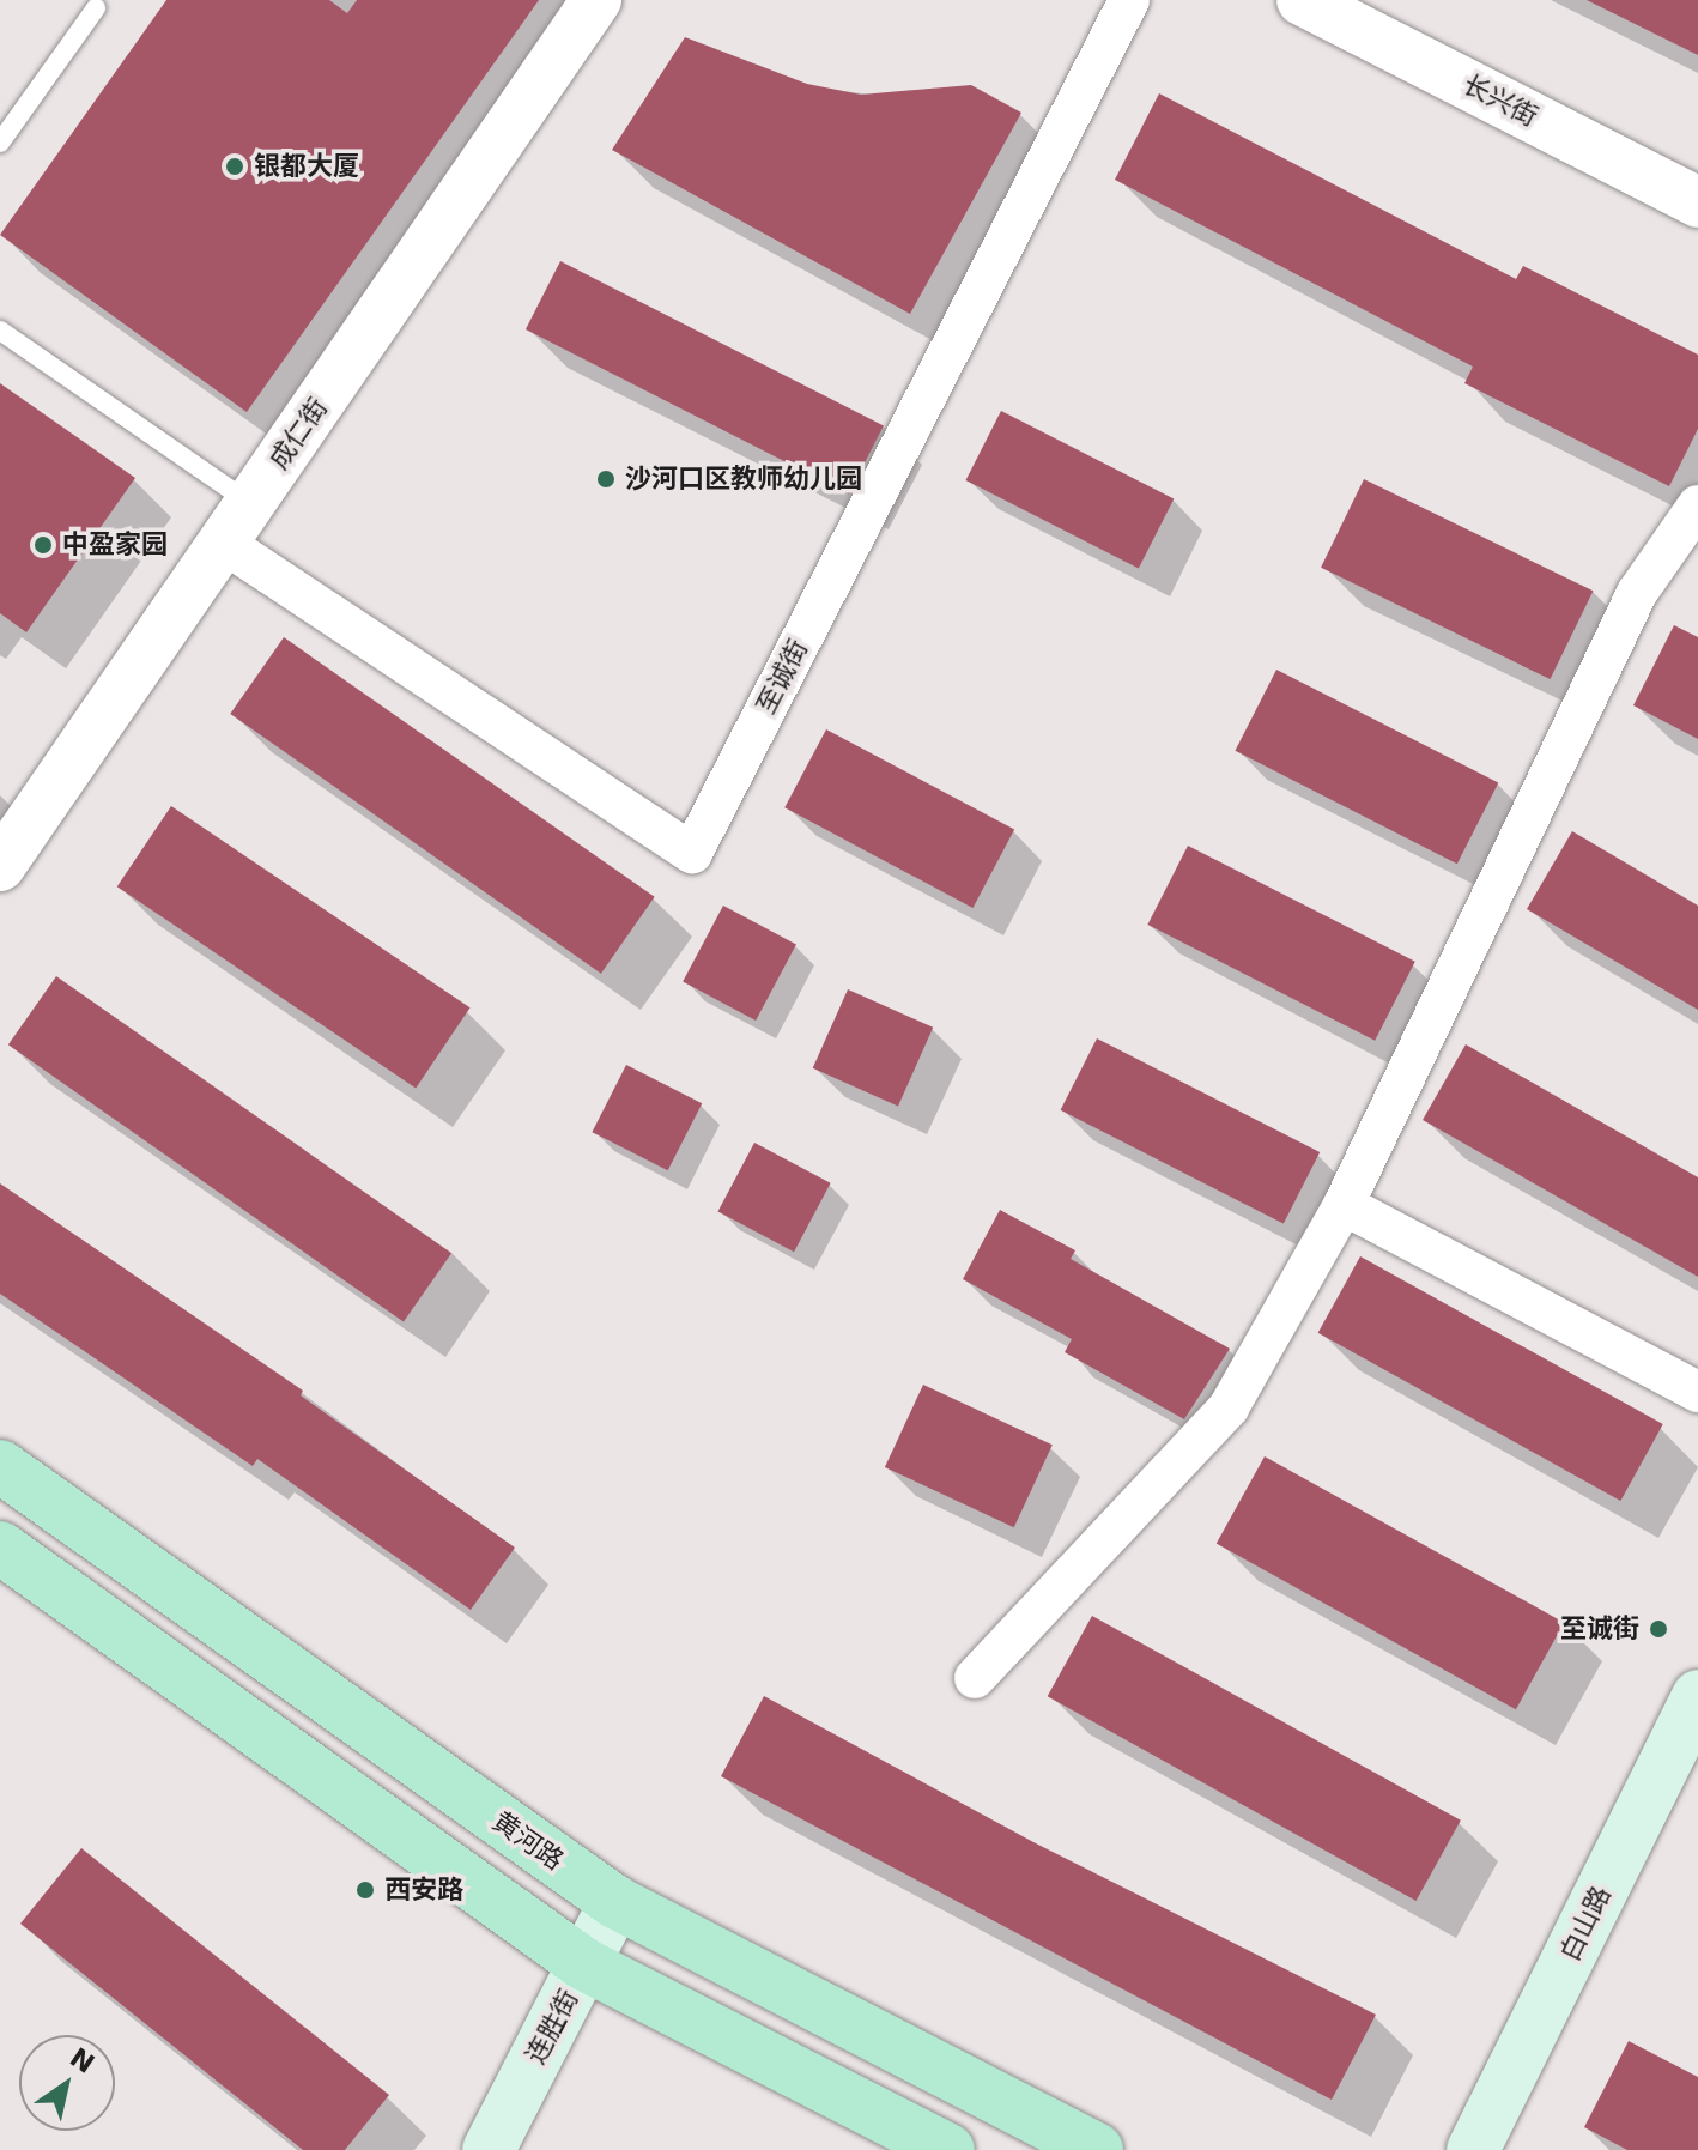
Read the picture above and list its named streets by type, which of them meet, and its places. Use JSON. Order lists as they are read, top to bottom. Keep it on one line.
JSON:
{"streets":{"main road":["黄河路","白山路","连胜街"],"street":["长兴街","成仁街","至诚街"]},"crossings":[["成仁街","至诚街"],["黄河路","连胜街"]],"places":["银都大厦","沙河口区教师幼儿园","中盈家园","至诚街","西安路"],"north":"top right"}
